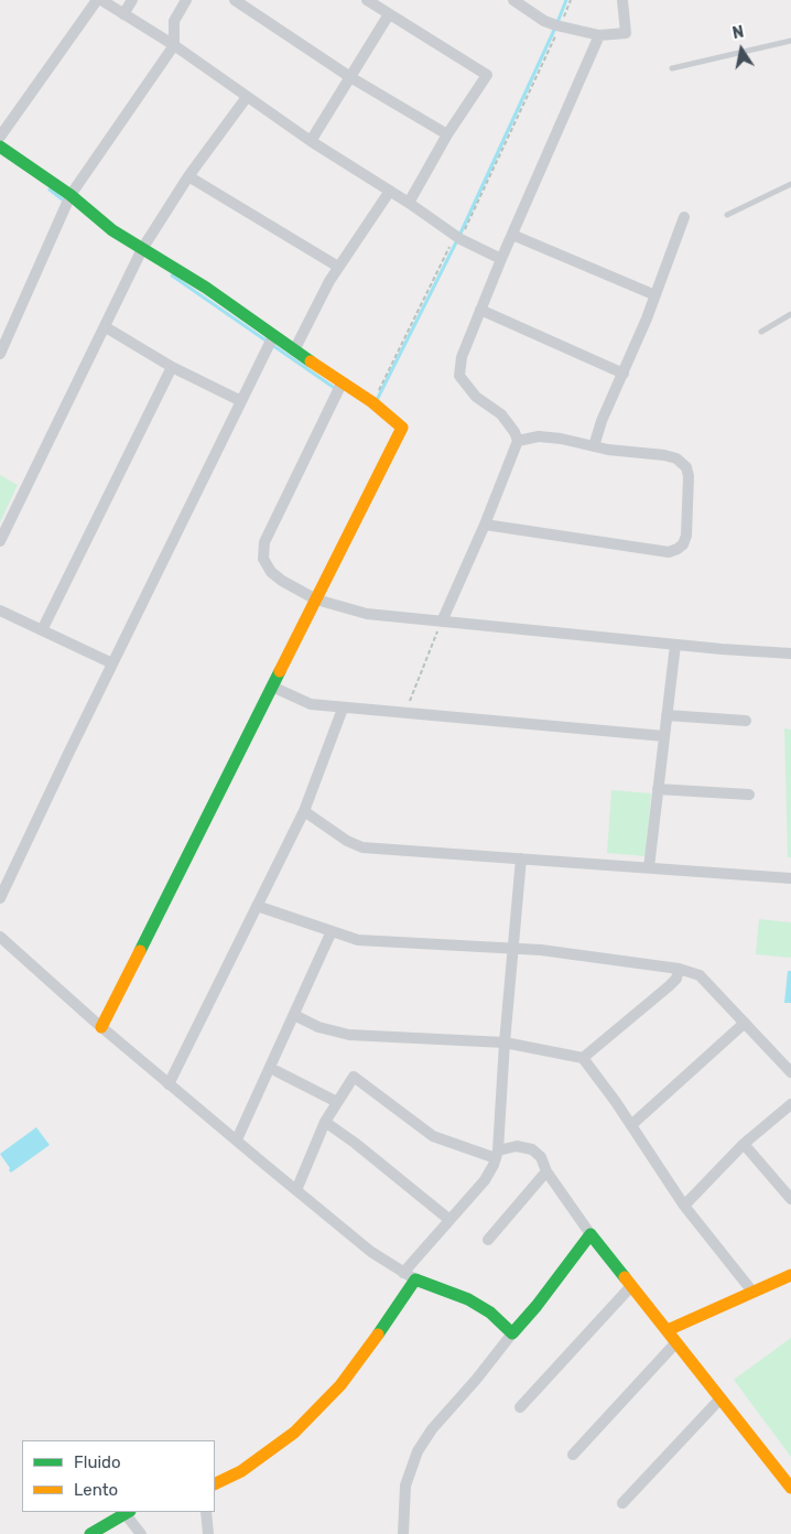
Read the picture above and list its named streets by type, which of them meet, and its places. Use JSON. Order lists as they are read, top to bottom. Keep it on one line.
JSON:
{"legend":["Fluido","Lento"],"north":"top"}
